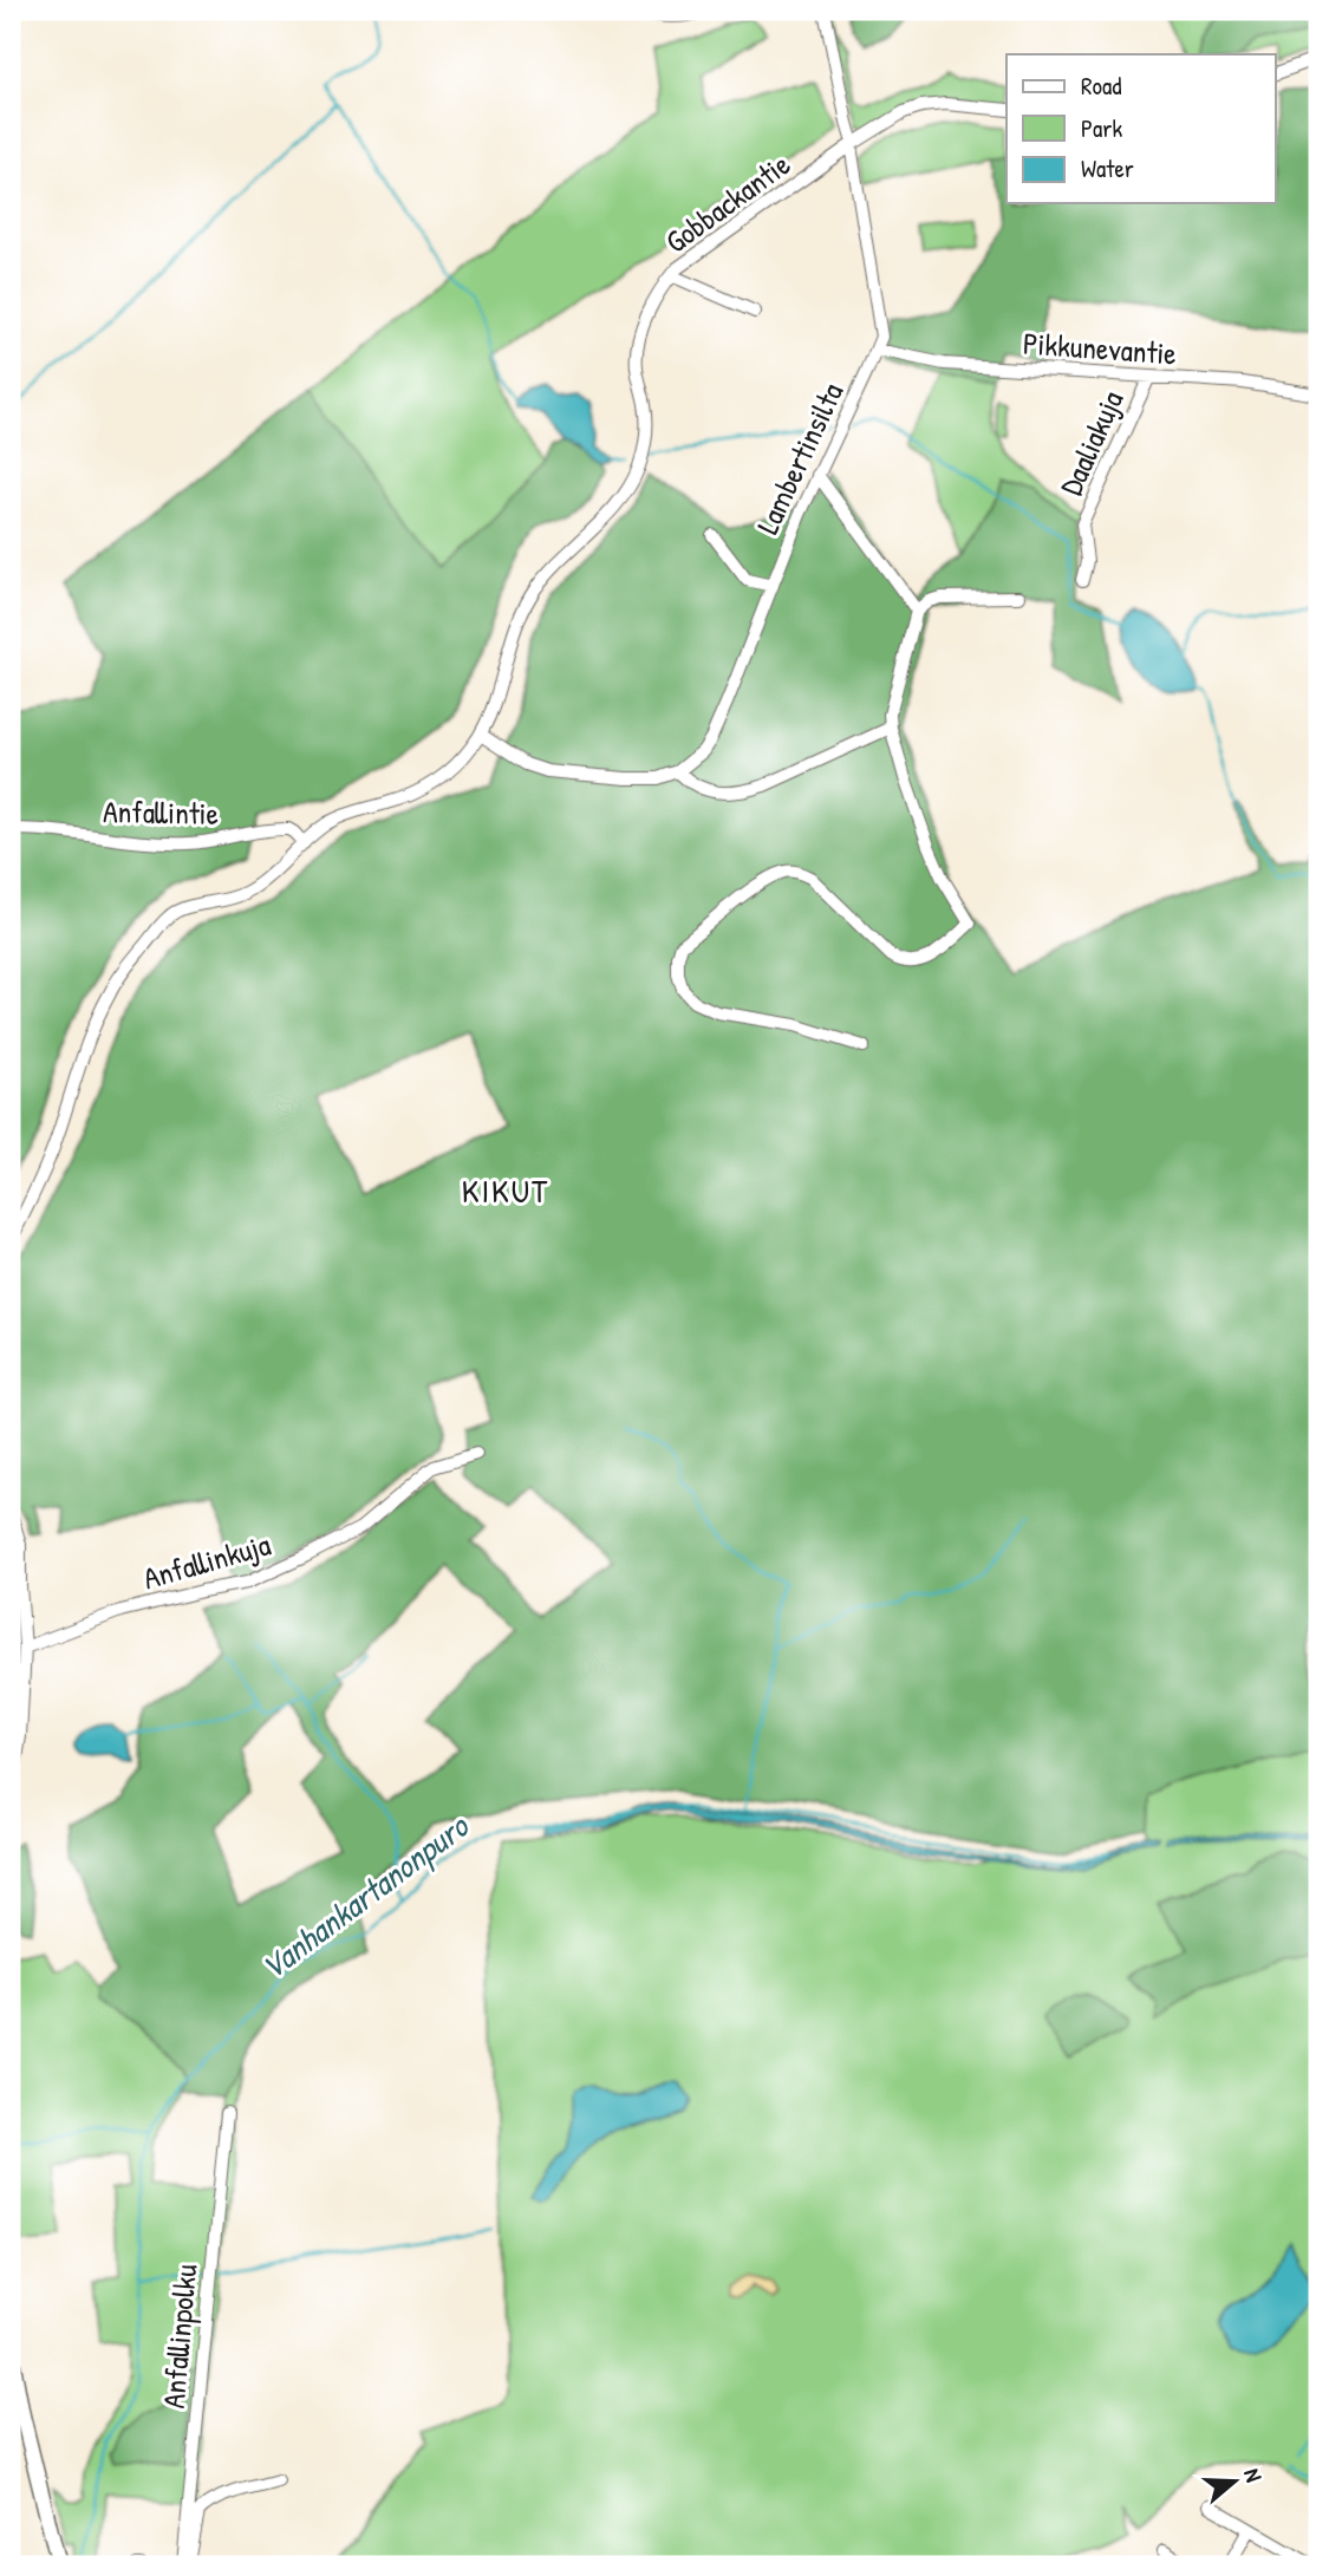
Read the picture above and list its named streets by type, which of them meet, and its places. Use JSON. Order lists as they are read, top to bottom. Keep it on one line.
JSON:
{"streets":{"street":["Gobbackantie","Pikkunevantie","Daaliakuja","Lambertinsilta","Anfallintie","Anfallinkuja","Anfallinpolku"]},"crossings":[["Gobbackantie","Lambertinsilta"],["Gobbackantie","Anfallintie"],["Pikkunevantie","Daaliakuja"],["Pikkunevantie","Lambertinsilta"]],"districts":["KIKUT"],"water":["Vanhankartanonpuro"],"legend":["Road","Park","Water"],"north":"right"}
